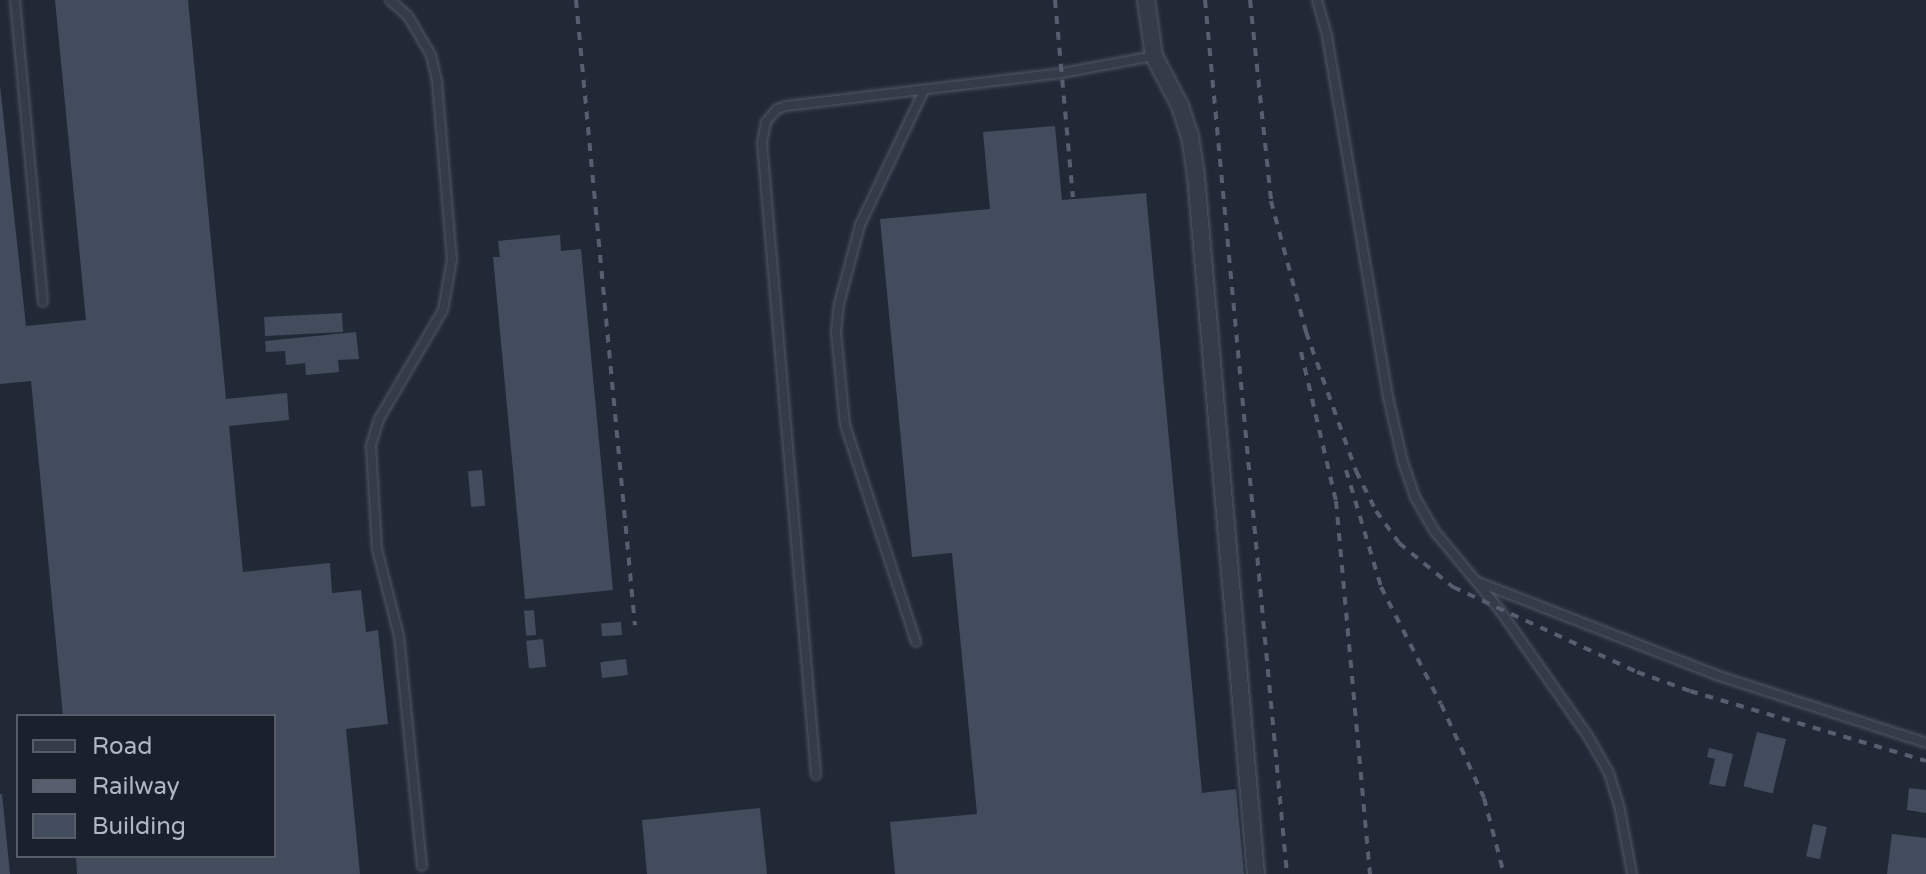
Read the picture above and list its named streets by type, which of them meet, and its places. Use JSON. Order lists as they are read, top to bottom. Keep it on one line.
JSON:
{"legend":["Road","Railway","Building"]}
